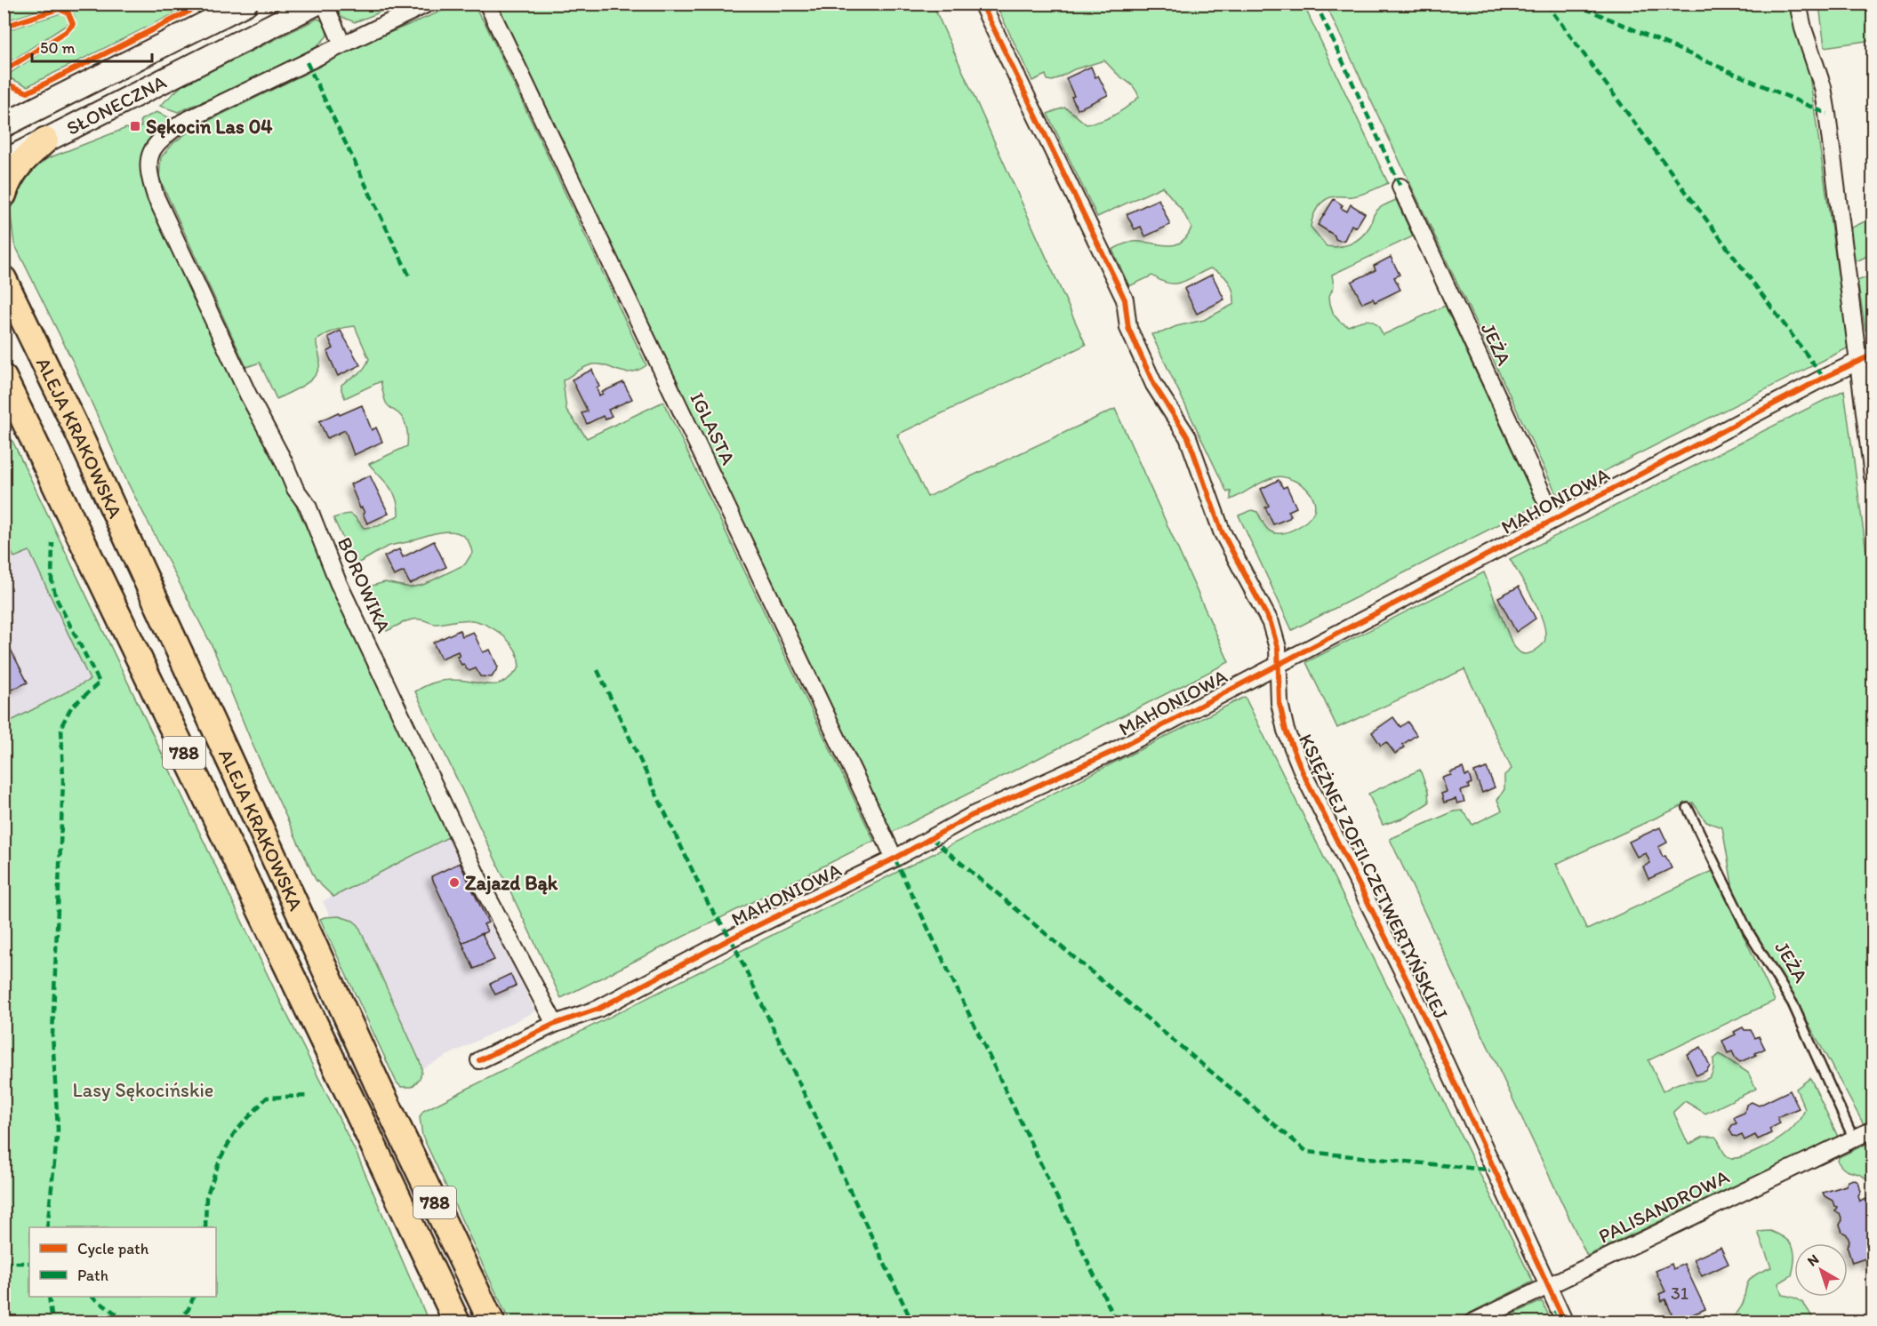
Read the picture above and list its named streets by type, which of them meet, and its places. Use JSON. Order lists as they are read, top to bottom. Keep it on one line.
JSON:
{"streets":{"main road":["SŁONECZNA","ALEJA KRAKOWSKA","788"],"street":["JEŻA","IGLASTA","MAHONIOWA","BOROWIKA","KSIĘŻNEJ ZOFII CZETWERTYŃSKIEJ","PALISANDROWA"]},"crossings":[["JEŻA","MAHONIOWA"],["JEŻA","PALISANDROWA"],["IGLASTA","MAHONIOWA"],["MAHONIOWA","BOROWIKA"],["MAHONIOWA","KSIĘŻNEJ ZOFII CZETWERTYŃSKIEJ"],["KSIĘŻNEJ ZOFII CZETWERTYŃSKIEJ","PALISANDROWA"]],"parks":["Lasy Sękocińskie"],"places":{"transit":["Sękocin Las 04"],"other":["Zajazd Bąk"]},"house_numbers":["31"],"legend":["Cycle path","Path"],"scale_bar":"50 m","north":"top left"}
